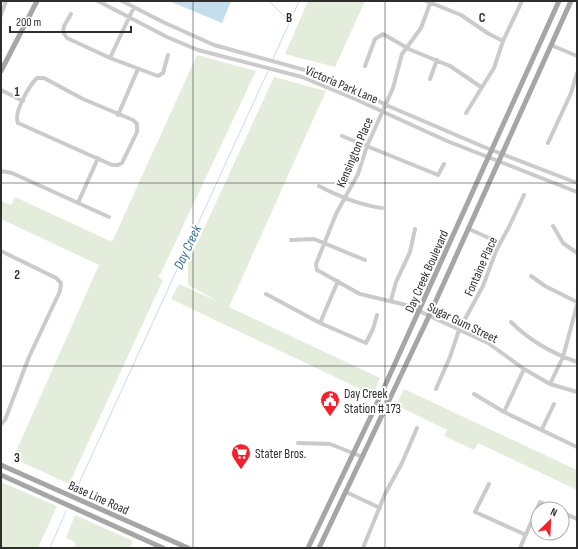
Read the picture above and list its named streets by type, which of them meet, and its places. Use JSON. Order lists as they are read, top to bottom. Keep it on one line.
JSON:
{"streets":{"main road":["Day Creek Boulevard","Base Line Road"],"street":["Victoria Park Lane","Kensington Place","Fontaine Place","Sugar Gum Street"]},"crossings":[["Victoria Park Lane","Kensington Place"],["Victoria Park Lane","Day Creek Boulevard"],["Kensington Place","Sugar Gum Street"],["Fontaine Place","Sugar Gum Street"],["Day Creek Boulevard","Sugar Gum Street"]],"water":["Day Creek"],"places":{"public building":["Day Creek Station # 173"],"supermarket":["Stater Bros."]},"scale_bar":"200 m","north":"top right","grid":{"columns":["B","C"],"rows":["1","2","3"]}}
